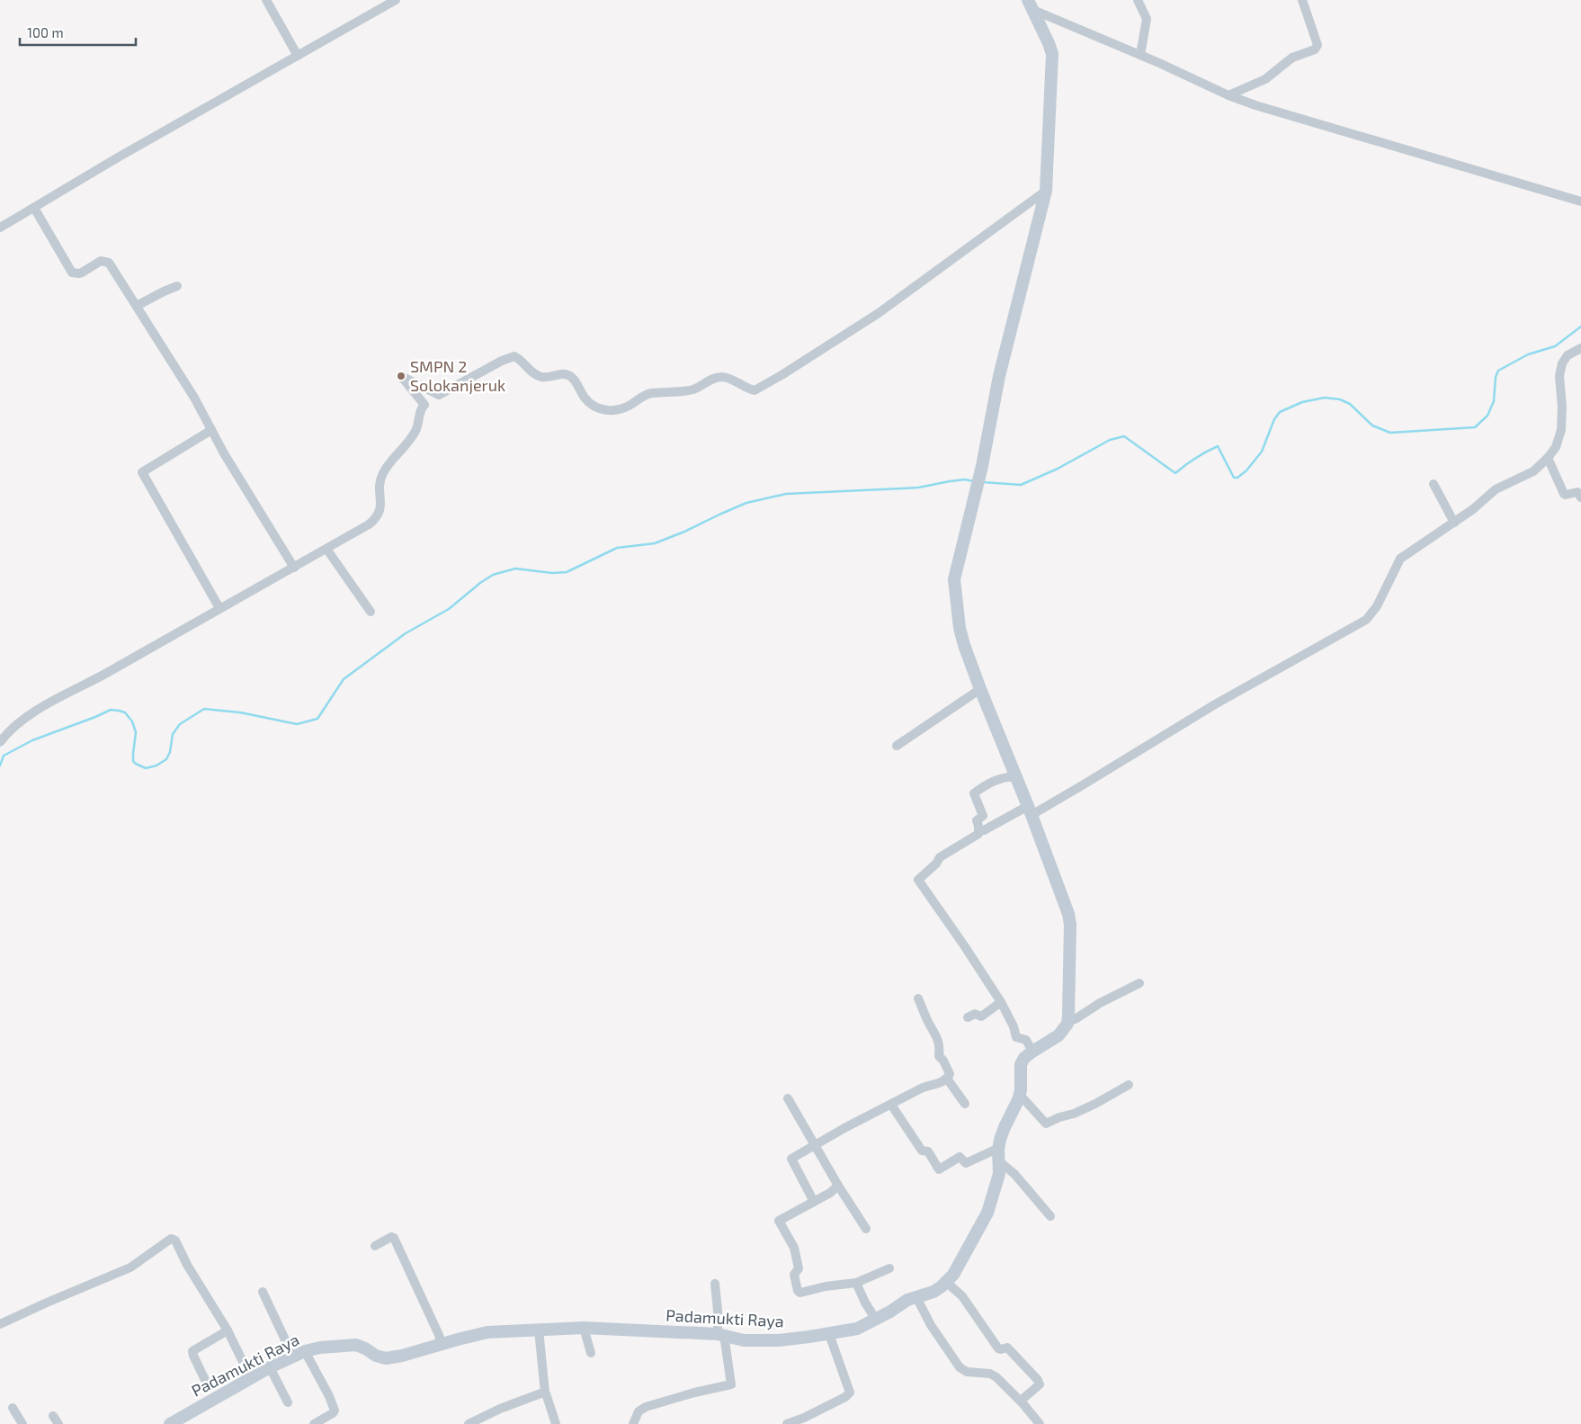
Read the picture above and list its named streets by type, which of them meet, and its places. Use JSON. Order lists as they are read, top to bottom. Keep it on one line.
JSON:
{"streets":{"street":["Padamukti Raya"]},"places":["SMPN 2 Solokanjeruk"],"scale_bar":"100 m"}
